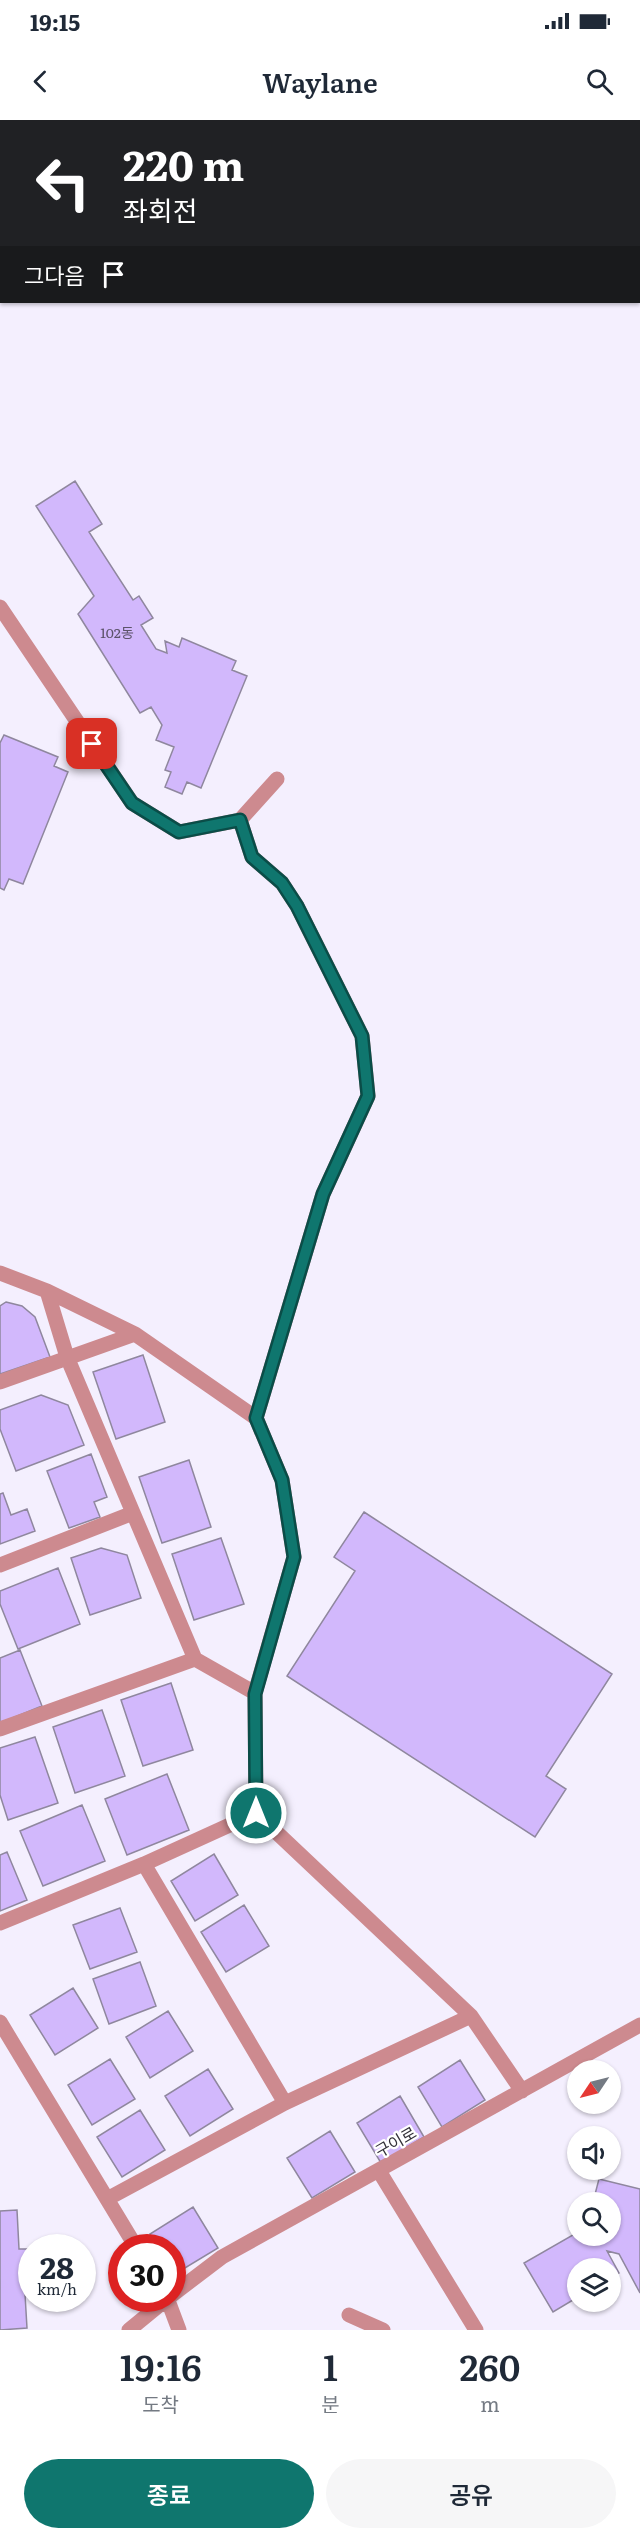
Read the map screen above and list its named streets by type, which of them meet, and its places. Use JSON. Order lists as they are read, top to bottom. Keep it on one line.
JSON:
{"streets":{"street":["구이로"]},"house_numbers":["102동"],"north":"bottom left","page":{"status":"19:15","header":"Waylane","turn":["220 m","좌회전"],"then":"그다음","speed":"28 km/h","limit":"30","eta":["19:16","도착","1","분","260","m"],"buttons":["종료","공유"]}}
